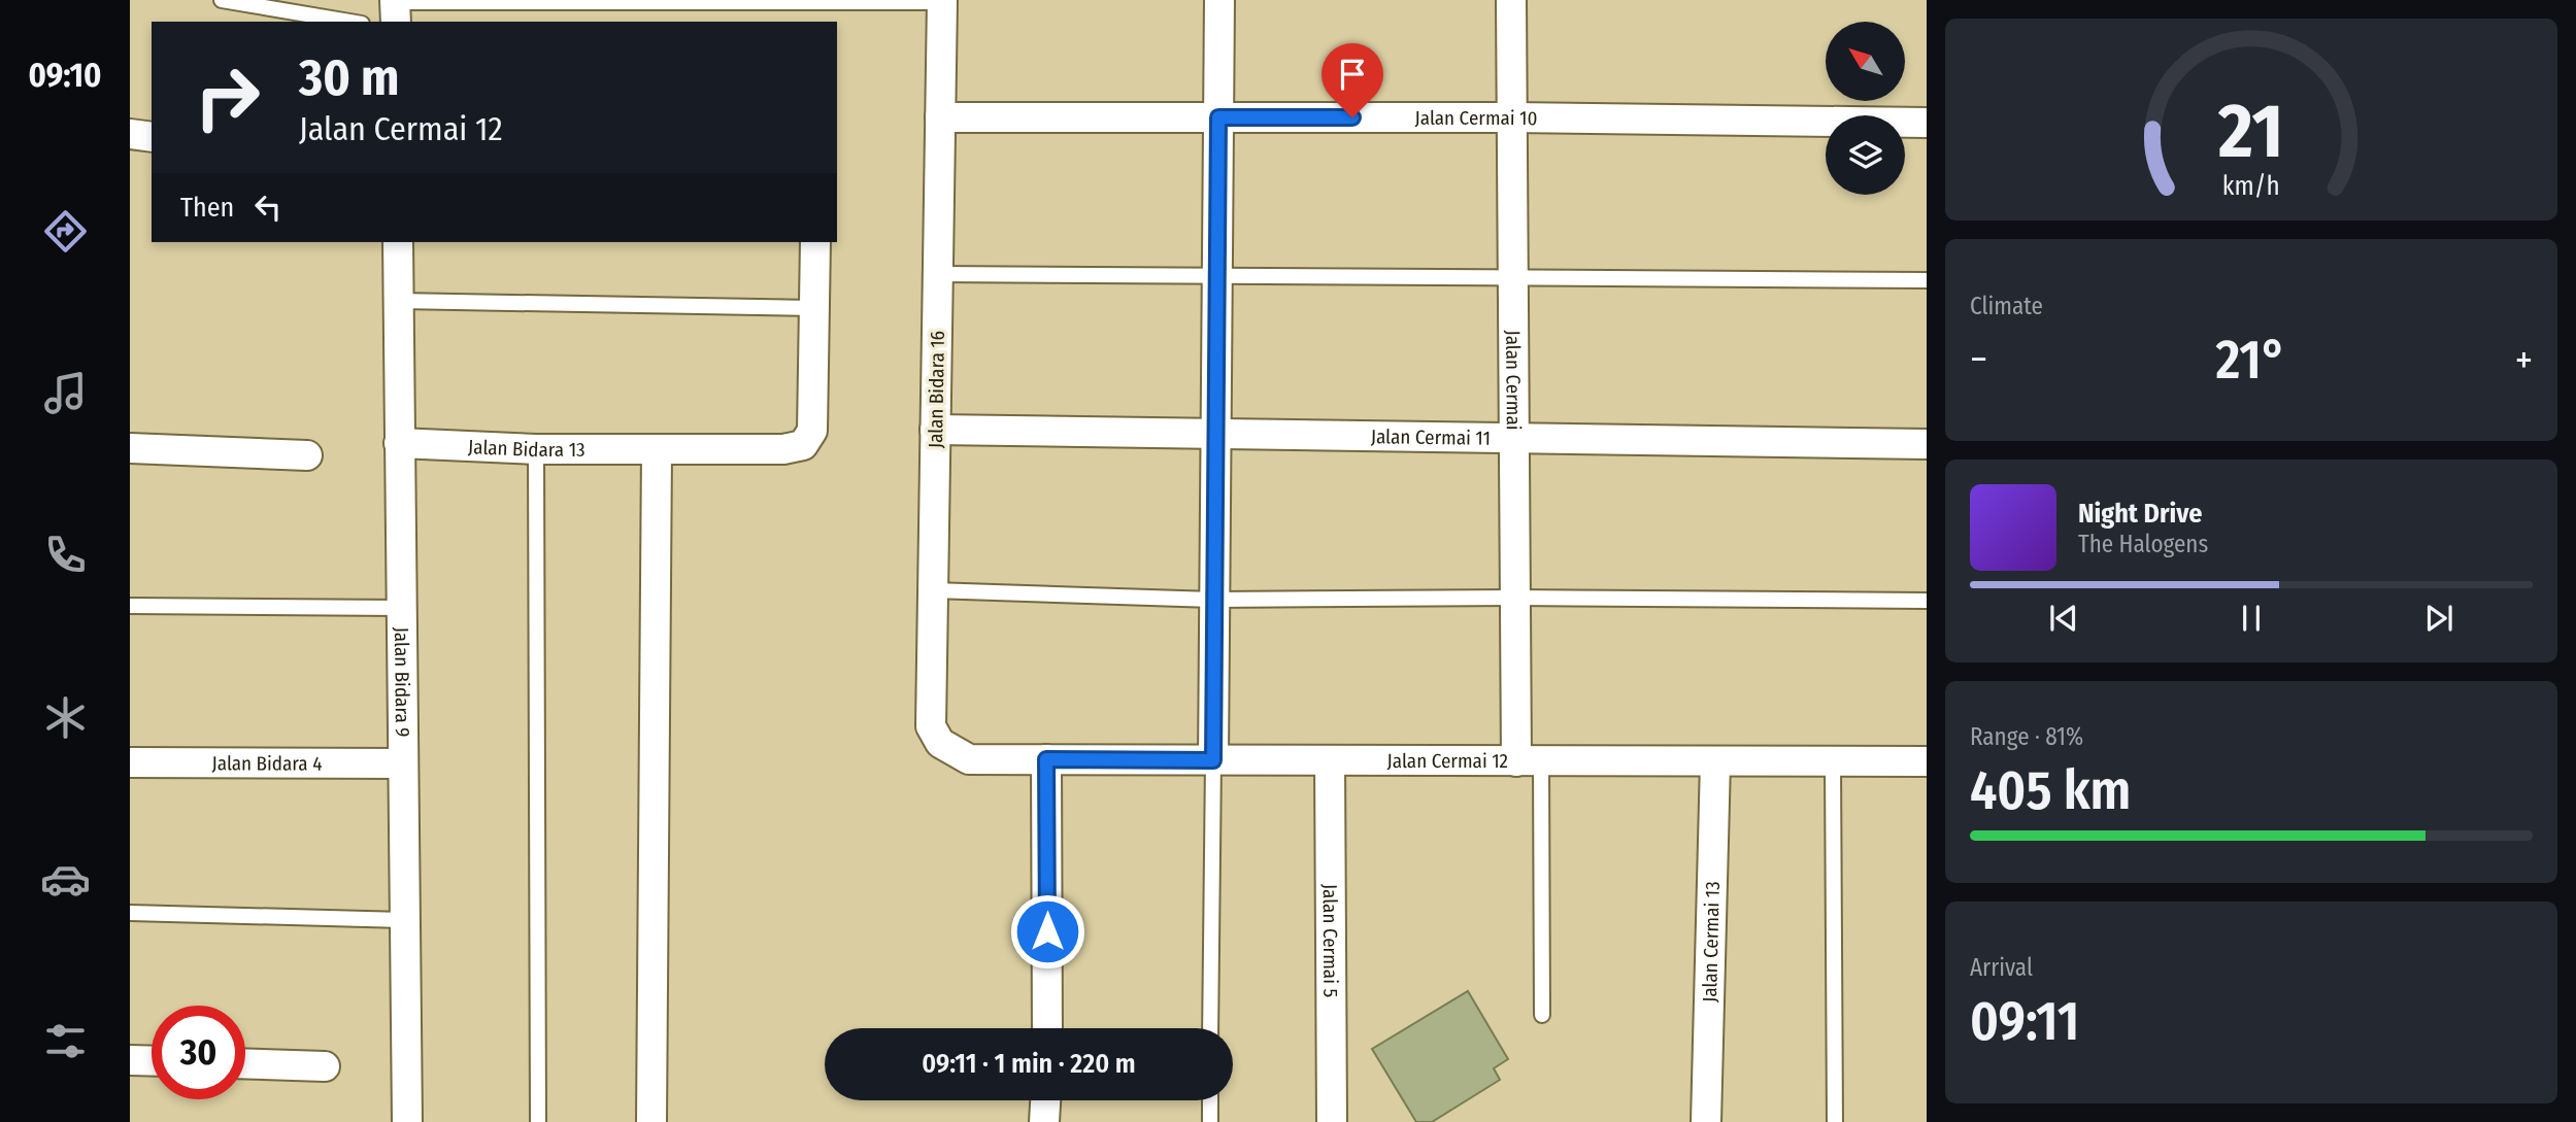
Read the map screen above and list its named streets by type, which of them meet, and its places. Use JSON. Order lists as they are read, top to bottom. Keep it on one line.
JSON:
{"streets":{"street":["Jalan Cermai 10","Jalan Cermai","Jalan Bidara 16","Jalan Cermai 11","Jalan Bidara 13","Jalan Bidara 9","Jalan Cermai 12","Jalan Bidara 4","Jalan Cermai 5","Jalan Cermai 13"]},"crossings":[["Jalan Cermai 10","Jalan Cermai"],["Jalan Cermai 10","Jalan Bidara 16"],["Jalan Cermai","Jalan Cermai 11"],["Jalan Cermai","Jalan Cermai 12"],["Jalan Bidara 16","Jalan Cermai 11"],["Jalan Bidara 16","Jalan Cermai 12"],["Jalan Bidara 13","Jalan Bidara 9"],["Jalan Bidara 9","Jalan Bidara 4"],["Jalan Cermai 12","Jalan Cermai 5"],["Jalan Cermai 12","Jalan Cermai 13"]],"north":"top left","page":{"tabs":"09:10","turn":["30 m","Jalan Cermai 12"],"then":"Then","tile":["Climate",["Range · 81%","405 km"],["Arrival","09:11"]],"heat":["−","21°","+"],"song":["Night Drive","The Halogens"],"limit":"30","trip":"09:11 · 1 min · 220 m","gauge":["21","km/h"]}}
